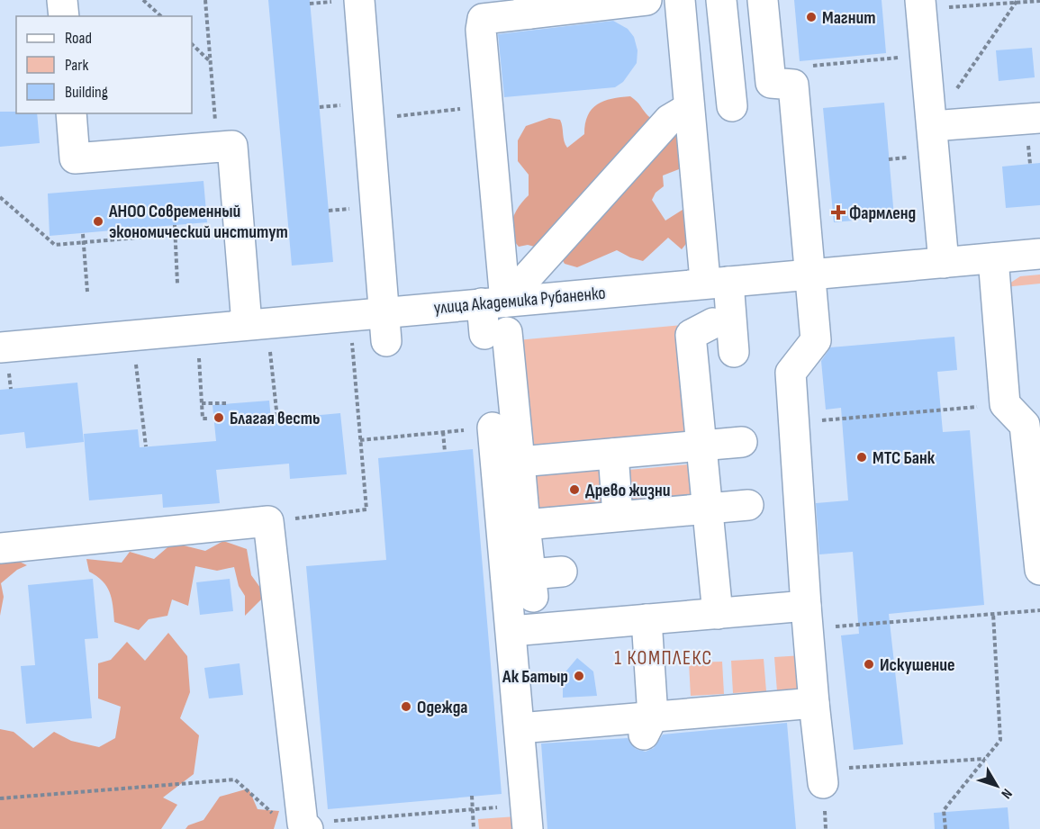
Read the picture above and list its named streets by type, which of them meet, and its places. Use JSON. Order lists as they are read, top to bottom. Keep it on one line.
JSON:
{"streets":{"street":["улица Академика Рубаненко"]},"districts":["1 КОМПЛЕКС"],"places":{"other":["Магнит","АНОО Современный экономический институт","Благая весть","МТС Банк","Древо жизни","Искушение","Ак Батыр","Одежда"],"health":["Фармленд"]},"legend":["Road","Park","Building"],"north":"bottom right"}
